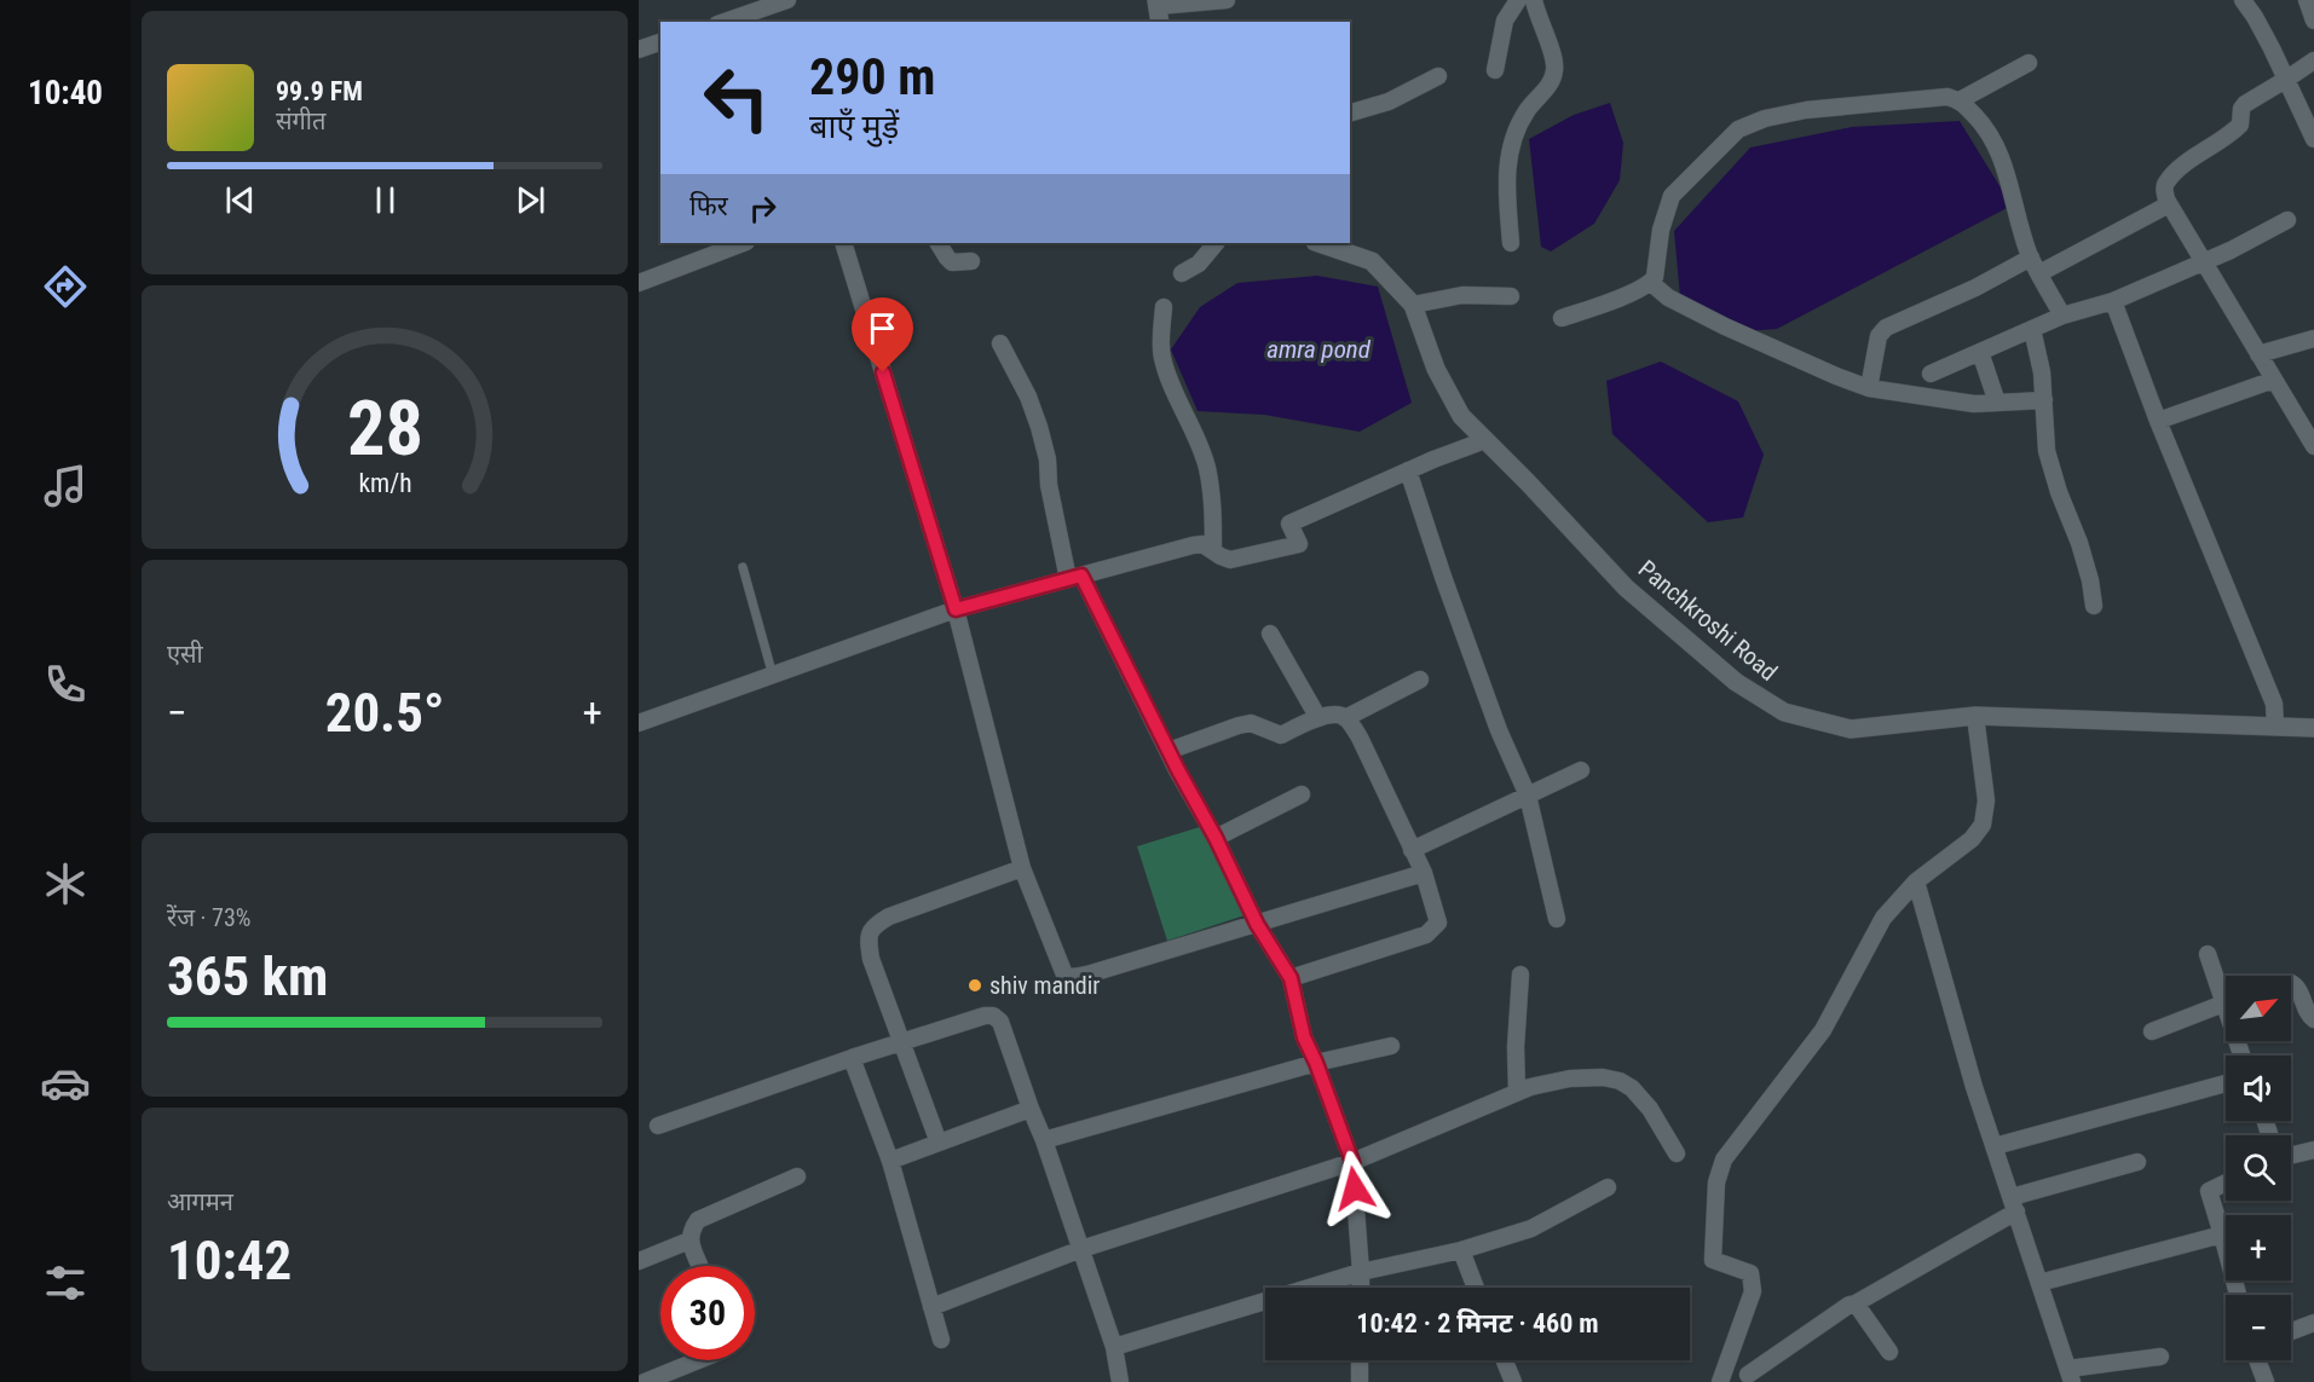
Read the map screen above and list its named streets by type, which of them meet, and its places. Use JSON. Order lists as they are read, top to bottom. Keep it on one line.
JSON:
{"streets":{"street":["Panchkroshi Road"]},"water":["amra pond"],"places":["shiv mandir"],"north":"top right","page":{"tabs":"10:40","turn":["290 m","बाएँ मुड़ें"],"song":["99.9 FM","संगीत"],"then":"फिर","tile":["एसी",["रेंज · 73%","365 km"],["आगमन","10:42"]],"heat":["−","20.5°","+"],"map_buttons":["+","−"],"limit":"30","trip":"10:42 · 2 मिनट · 460 m","gauge":["28","km/h"]}}
